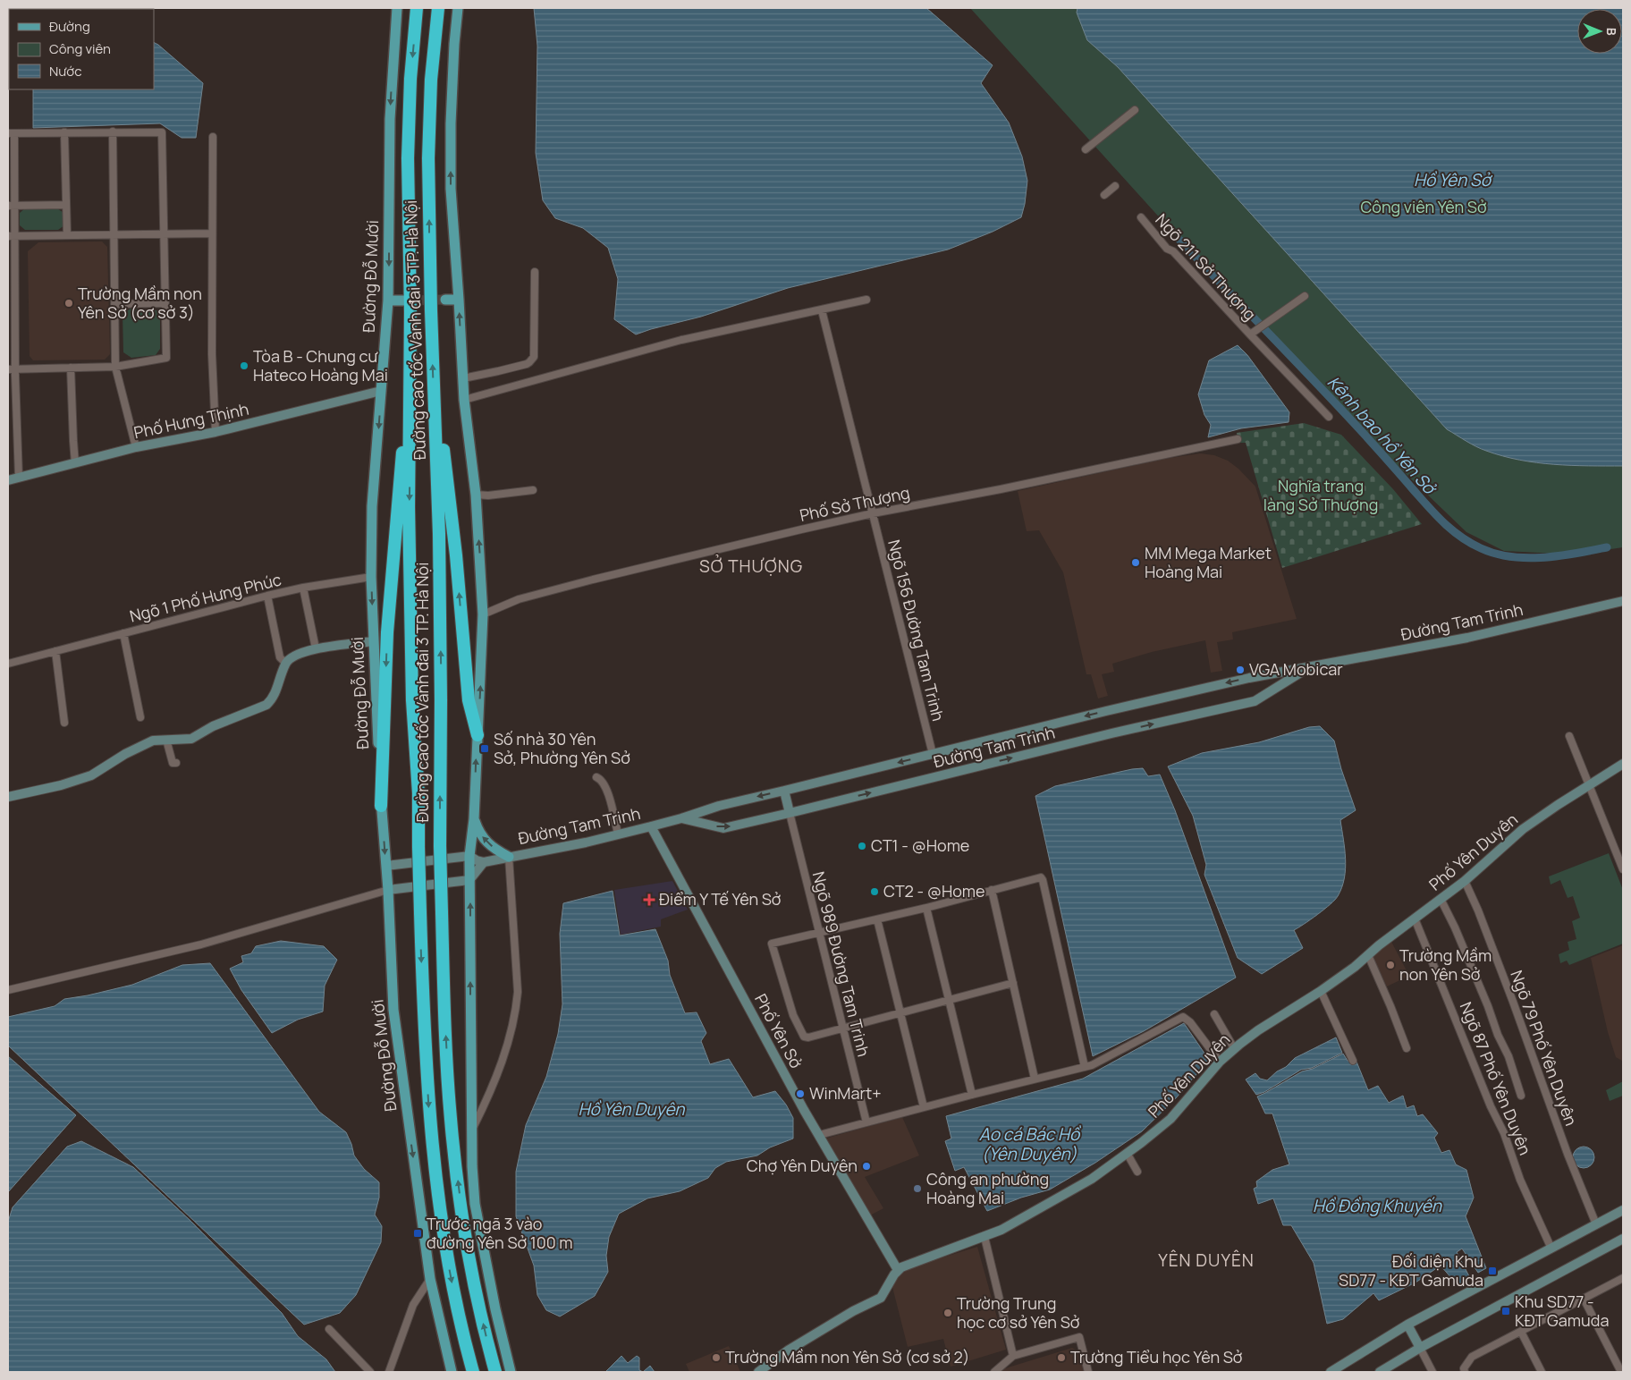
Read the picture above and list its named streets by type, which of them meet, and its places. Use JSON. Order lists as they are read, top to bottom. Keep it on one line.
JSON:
{"streets":{"highway":["Đường cao tốc Vành đai 3 TP. Hà Nội"],"main road":["Đường Đỗ Mười"],"street":["Ngõ 211 Sở Thượng","Phố Hưng Thịnh","Phố Sở Thượng","Ngõ 1 Phố Hưng Phúc","Đường Tam Trinh","Ngõ 156 Đường Tam Trinh","Phố Yên Duyên","Ngõ 989 Đường Tam Trinh","Phố Yên Sở","Ngõ 79 Phố Yên Duyên","Ngõ 87 Phố Yên Duyên"]},"crossings":[["Đường Đỗ Mười","Phố Hưng Thịnh"],["Phố Sở Thượng","Ngõ 156 Đường Tam Trinh"],["Đường Tam Trinh","Ngõ 156 Đường Tam Trinh"],["Đường Tam Trinh","Ngõ 989 Đường Tam Trinh"],["Đường Tam Trinh","Phố Yên Sở"],["Phố Yên Duyên","Phố Yên Sở"],["Phố Yên Duyên","Ngõ 79 Phố Yên Duyên"],["Phố Yên Duyên","Ngõ 87 Phố Yên Duyên"]],"districts":["SỞ THƯỢNG","YÊN DUYÊN"],"water":["Hồ Yên Sở","Kênh bao hồ Yên Sở","Hồ Yên Duyên","Ao cá Bác Hồ (Yên Duyên)","Hồ Đồng Khuyến"],"parks":["Công viên Yên Sở","Nghĩa trang làng Sở Thượng"],"places":{"other":["Trường Mầm non Yên Sở (cơ sở 3)","Tòa B - Chung cư Hateco Hoàng Mai","MM Mega Market Hoàng Mai","VGA Mobicar","CT1 - @Home","CT2 - @Home","Trường Mầm non Yên Sở","WinMart+","Chợ Yên Duyên","Công an phường Hoàng Mai","Trường Trung học cơ sở Yên Sở","Trường Mầm non Yên Sở (cơ sở 2)","Trường Tiểu học Yên Sở"],"transit":["Số nhà 30 Yên Sở, Phường Yên Sở","Trước ngã 3 vào đường Yên Sở 100 m","Đối diện Khu SD77 - KĐT Gamuda","Khu SD77 - KĐT Gamuda"],"health":["Điểm Y Tế Yên Sở"]},"legend":["Đường","Công viên","Nước"],"north":"right"}
